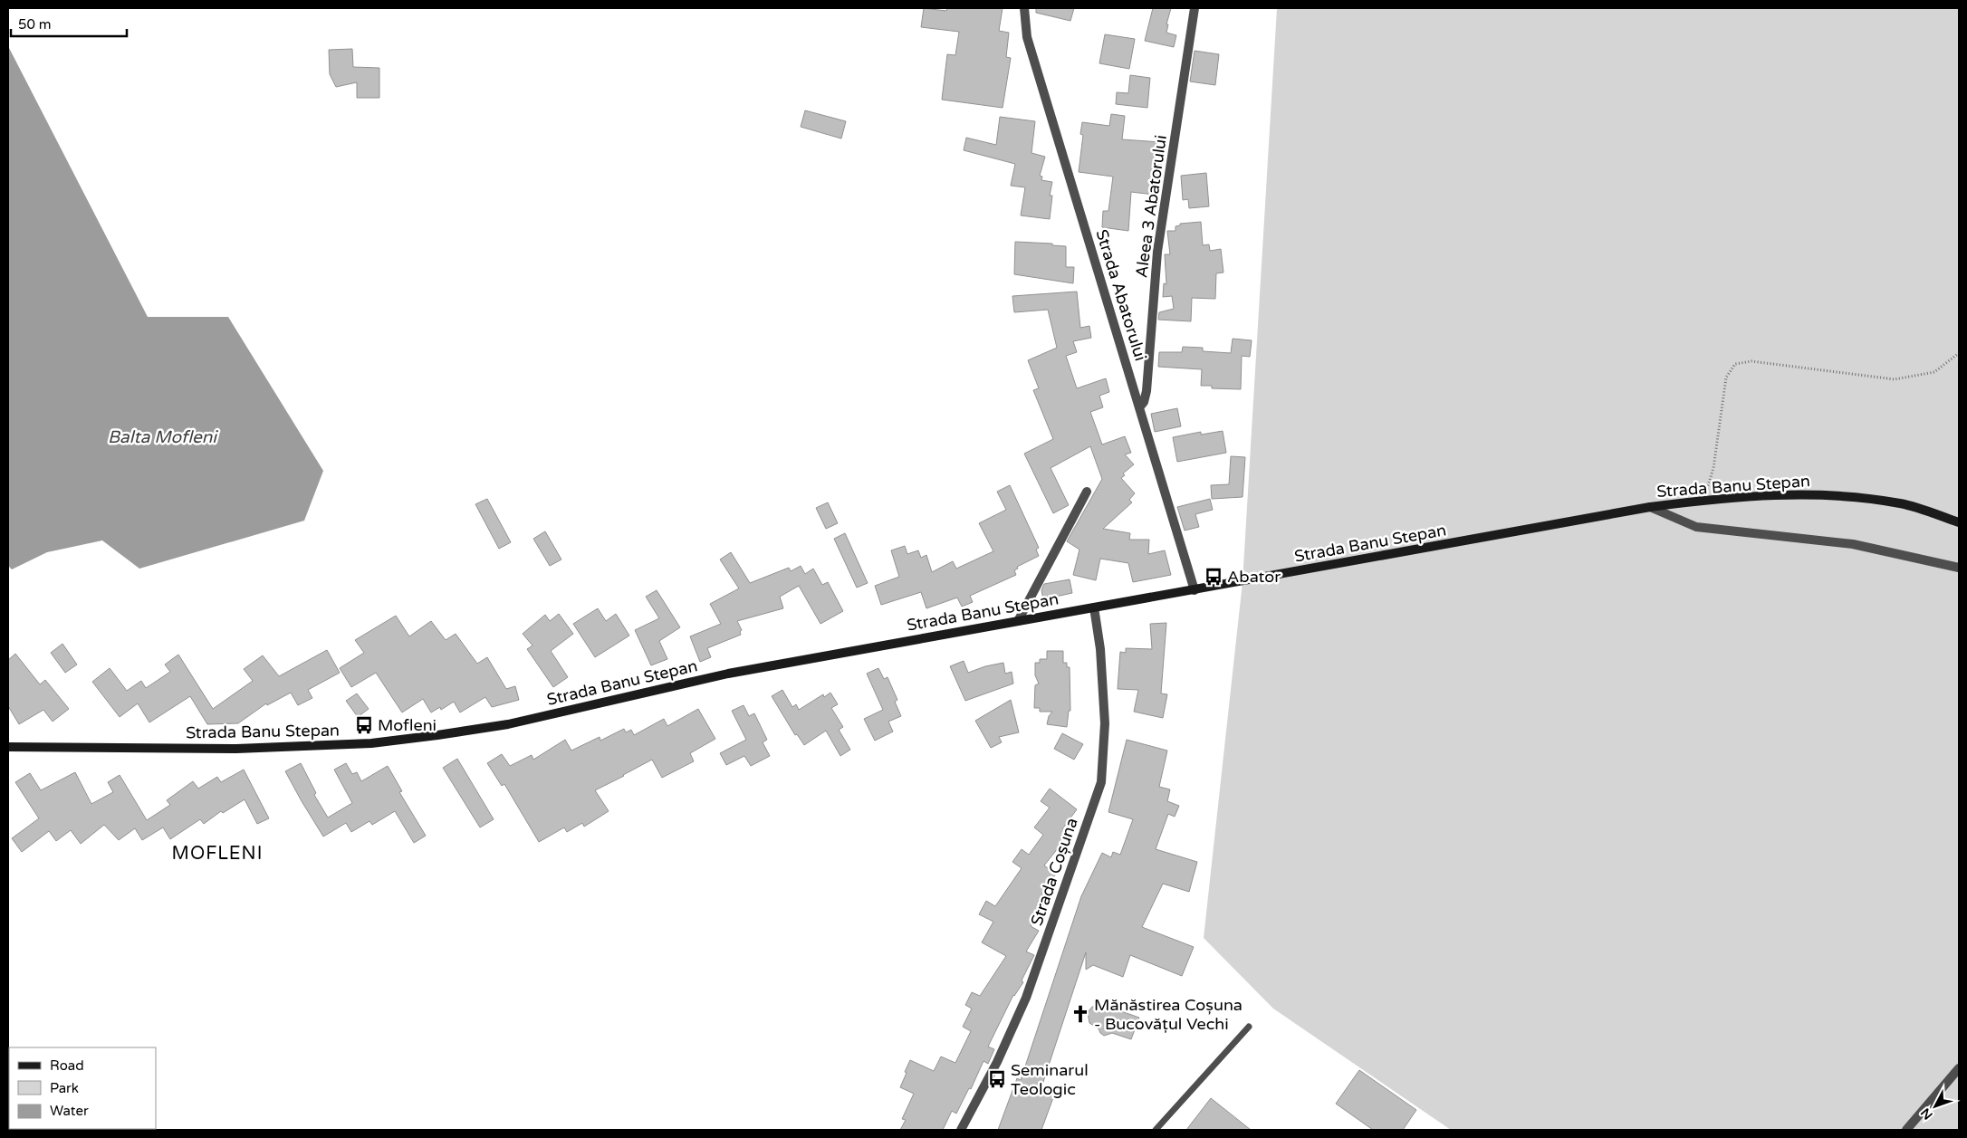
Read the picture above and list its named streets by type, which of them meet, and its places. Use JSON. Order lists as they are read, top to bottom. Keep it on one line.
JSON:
{"streets":{"main road":["Strada Banu Stepan"],"street":["Aleea 3 Abatorului","Strada Abatorului","Strada Coșuna"]},"crossings":[["Aleea 3 Abatorului","Strada Abatorului"],["Strada Abatorului","Strada Banu Stepan"],["Strada Banu Stepan","Strada Coșuna"]],"districts":["MOFLENI"],"water":["Balta Mofleni"],"places":{"bus stop":["Abator","Mofleni","Seminarul Teologic"],"church":["Mănăstirea Coșuna - Bucovățul Vechi"]},"legend":["Road","Park","Water"],"scale_bar":"50 m","north":"bottom left"}
